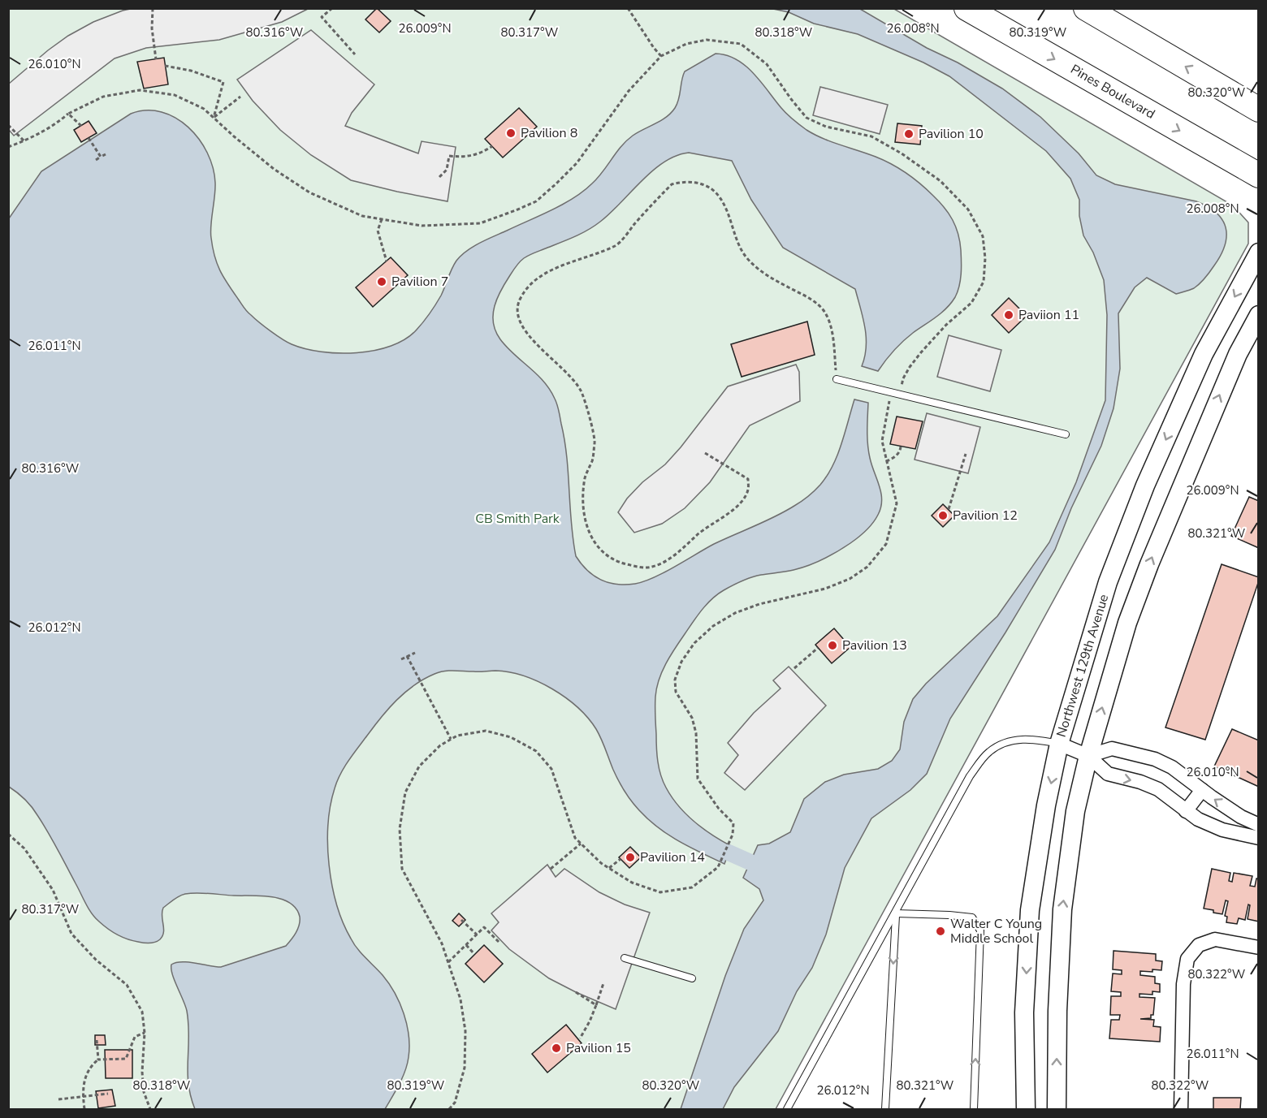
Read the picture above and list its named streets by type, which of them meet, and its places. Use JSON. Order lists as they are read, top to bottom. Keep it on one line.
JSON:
{"streets":{"highway":["Pines Boulevard"],"street":["Northwest 129th Avenue"]},"parks":["CB Smith Park"],"places":["Pavilion 8","Pavilion 10","Pavilion 7","Paviion 11","Pavilion 12","Pavilion 13","Pavilion 14","Walter C Young Middle School","Pavilion 15"],"coordinates":["26.009°N","26.008°N","80.316°W","80.318°W","80.319°W","80.317°W","26.010°N","80.320°W","26.011°N","80.321°W","26.012°N","80.322°W"]}
